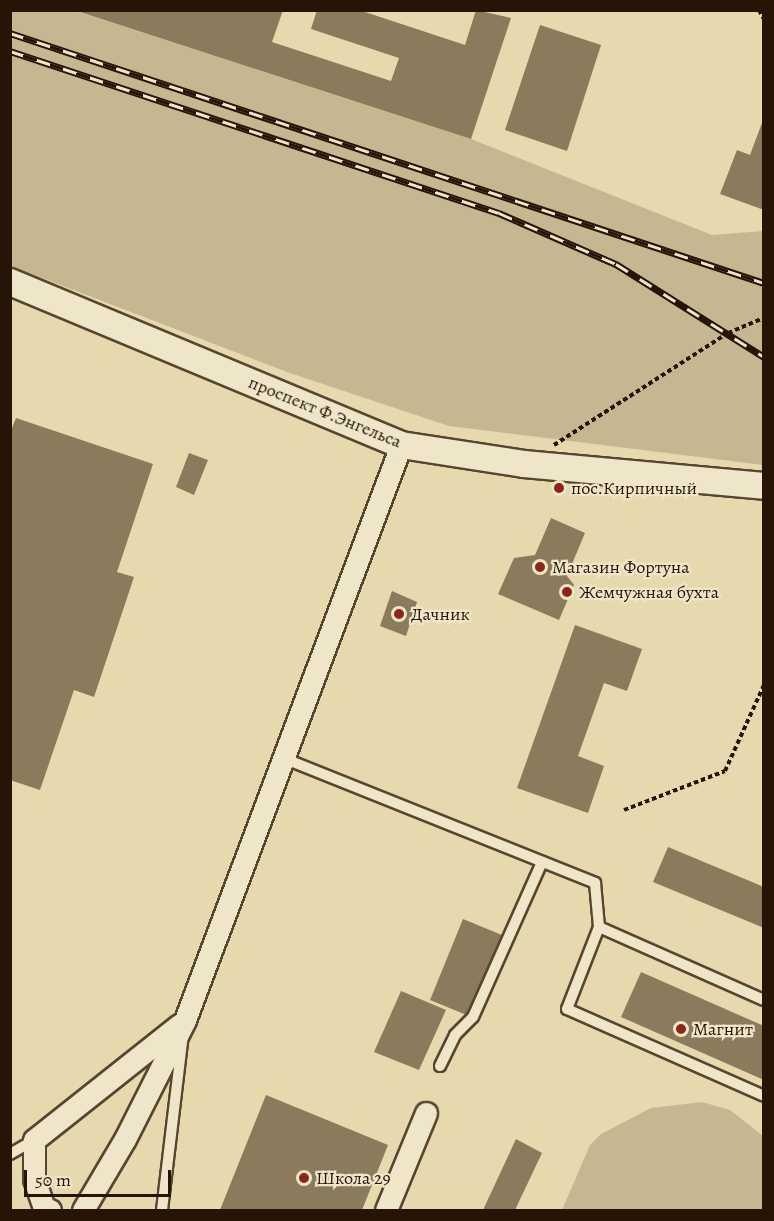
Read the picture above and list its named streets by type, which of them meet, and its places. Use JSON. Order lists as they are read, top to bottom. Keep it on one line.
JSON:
{"streets":{"street":["проспект Ф.Энгельса"]},"places":["пос.Кирпичный","Магазин Фортуна","Жемчужная бухта","Дачник","Магнит","Школа 29"],"scale_bar":"50 m"}
